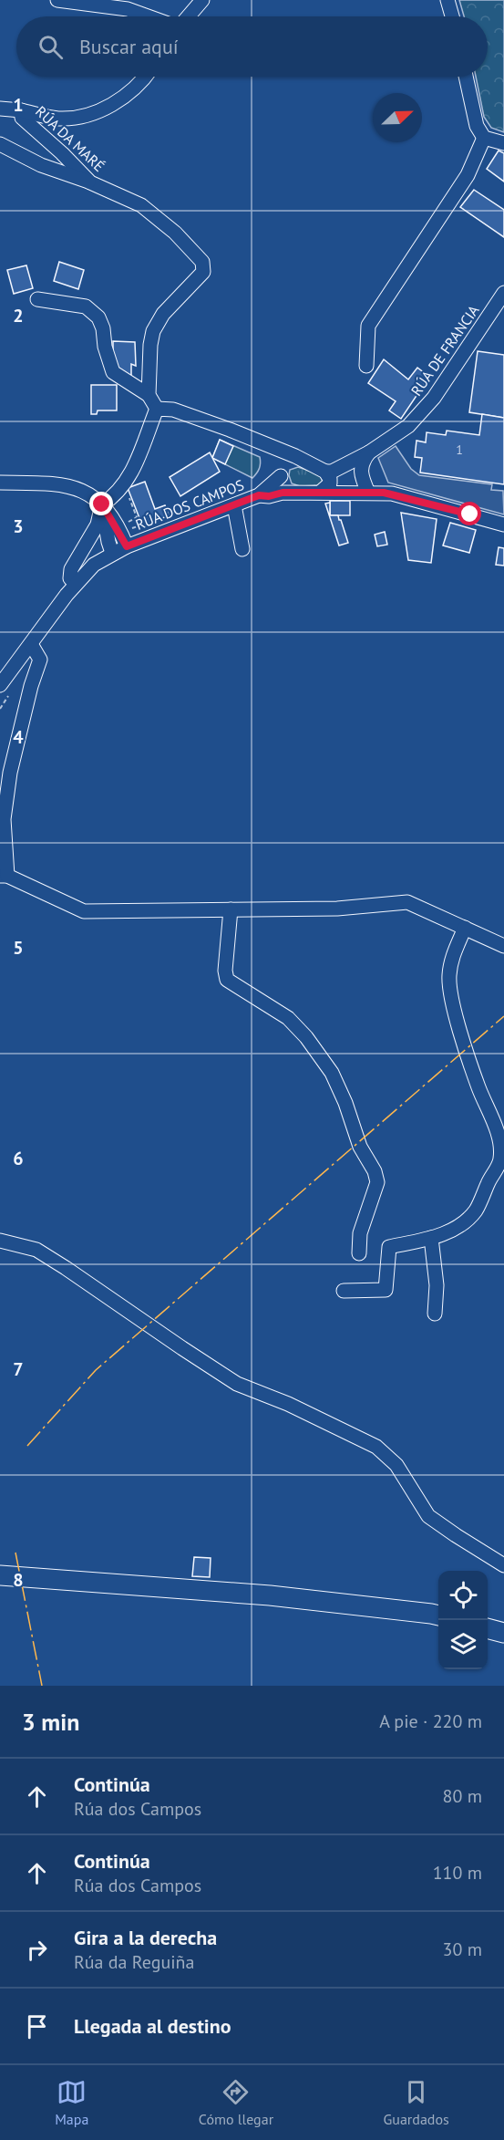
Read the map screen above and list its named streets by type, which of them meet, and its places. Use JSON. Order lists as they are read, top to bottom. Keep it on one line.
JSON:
{"streets":{"street":["RÚA DA MARÉ","RÚA DE FRANCIA","RÚA DOS CAMPOS"]},"crossings":[["RÚA DE FRANCIA","RÚA DOS CAMPOS"]],"house_numbers":["1"],"north":"top right","page":{"search":"Buscar aquí","heading":["3 min","A pie · 220 m"],"list":[["Continúa","Rúa dos Campos","80 m"],["Continúa","Rúa dos Campos","110 m"],["Gira a la derecha","Rúa da Reguiña","30 m"],"Llegada al destino"],"nav":["Mapa","Cómo llegar","Guardados"]},"grid":{"rows":["1","2","3","4","5","6","7","8"]}}
